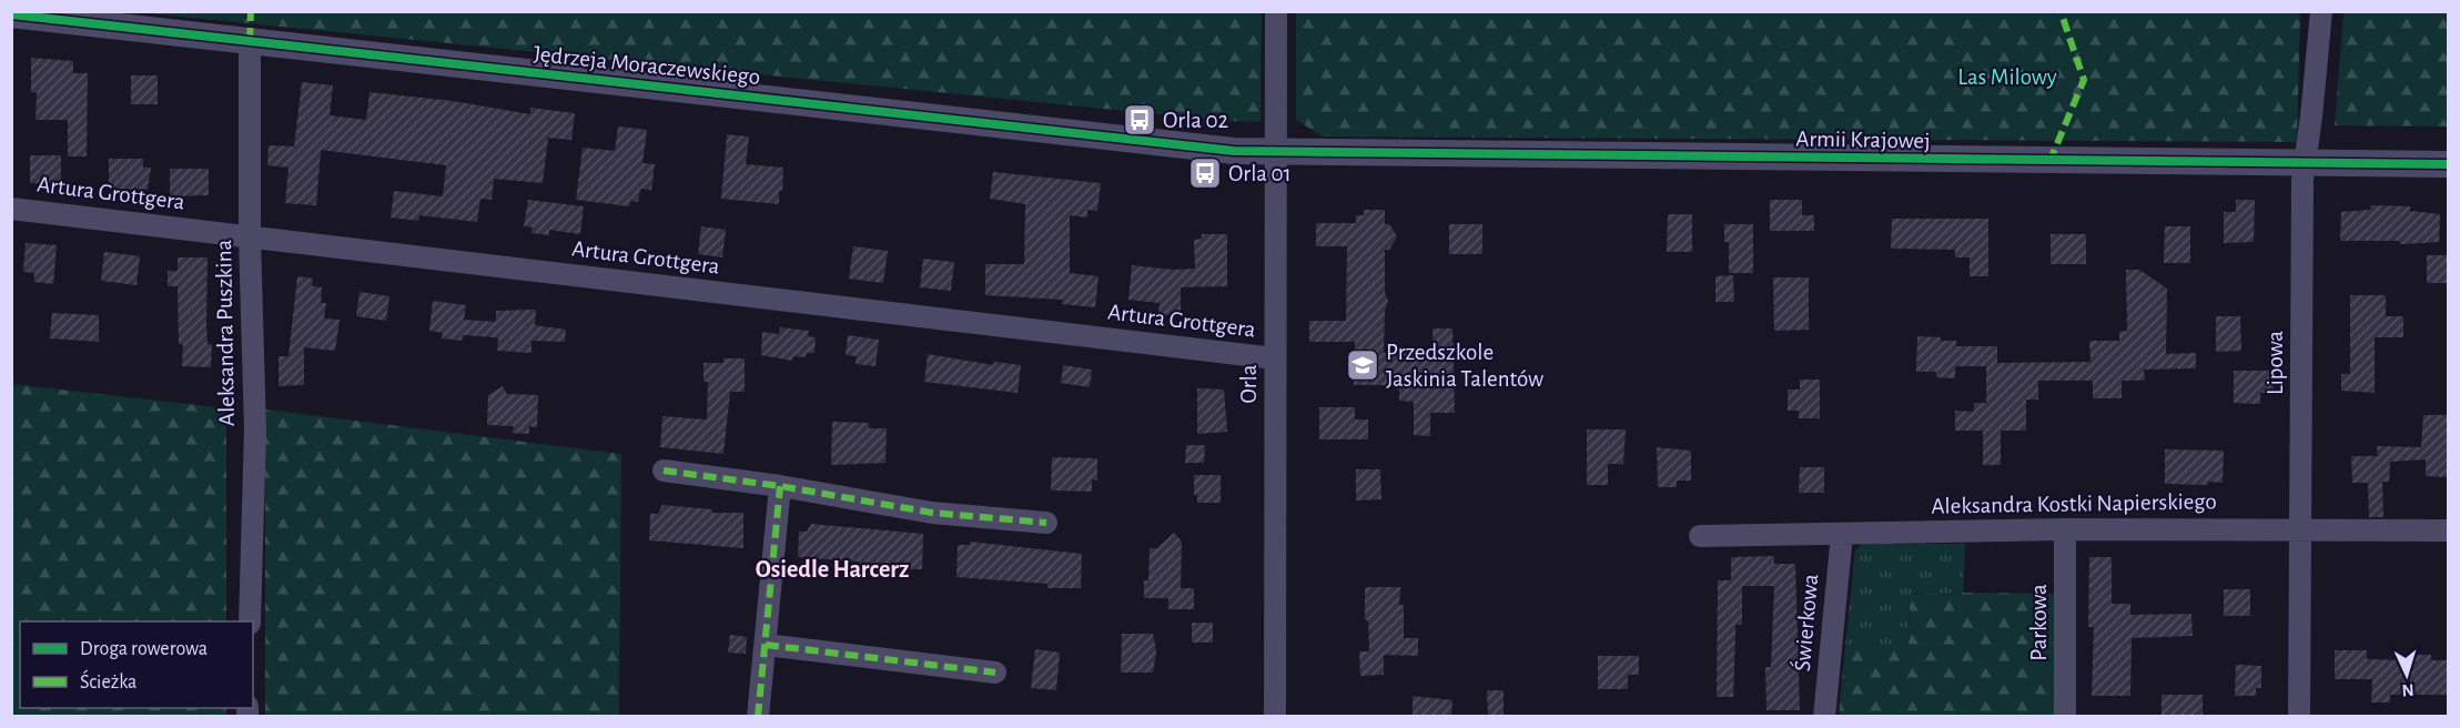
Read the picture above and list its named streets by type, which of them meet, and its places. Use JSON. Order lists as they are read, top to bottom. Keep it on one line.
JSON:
{"streets":{"street":["Jędrzeja Moraczewskiego","Armii Krajowej","Artura Grottgera","Aleksandra Puszkina","Lipowa","Orla","Aleksandra Kostki Napierskiego","Świerkowa","Parkowa"]},"crossings":[["Jędrzeja Moraczewskiego","Armii Krajowej"],["Jędrzeja Moraczewskiego","Aleksandra Puszkina"],["Jędrzeja Moraczewskiego","Orla"],["Armii Krajowej","Lipowa"],["Armii Krajowej","Orla"],["Artura Grottgera","Aleksandra Puszkina"],["Artura Grottgera","Orla"],["Lipowa","Aleksandra Kostki Napierskiego"],["Aleksandra Kostki Napierskiego","Świerkowa"],["Aleksandra Kostki Napierskiego","Parkowa"]],"districts":["Osiedle Harcerz"],"parks":["Las Milowy"],"places":{"bus stop":["Orla 02","Orla 01"],"school or university":["Przedszkole Jaskinia Talentów"]},"legend":["Droga rowerowa","Ścieżka"],"north":"bottom"}
